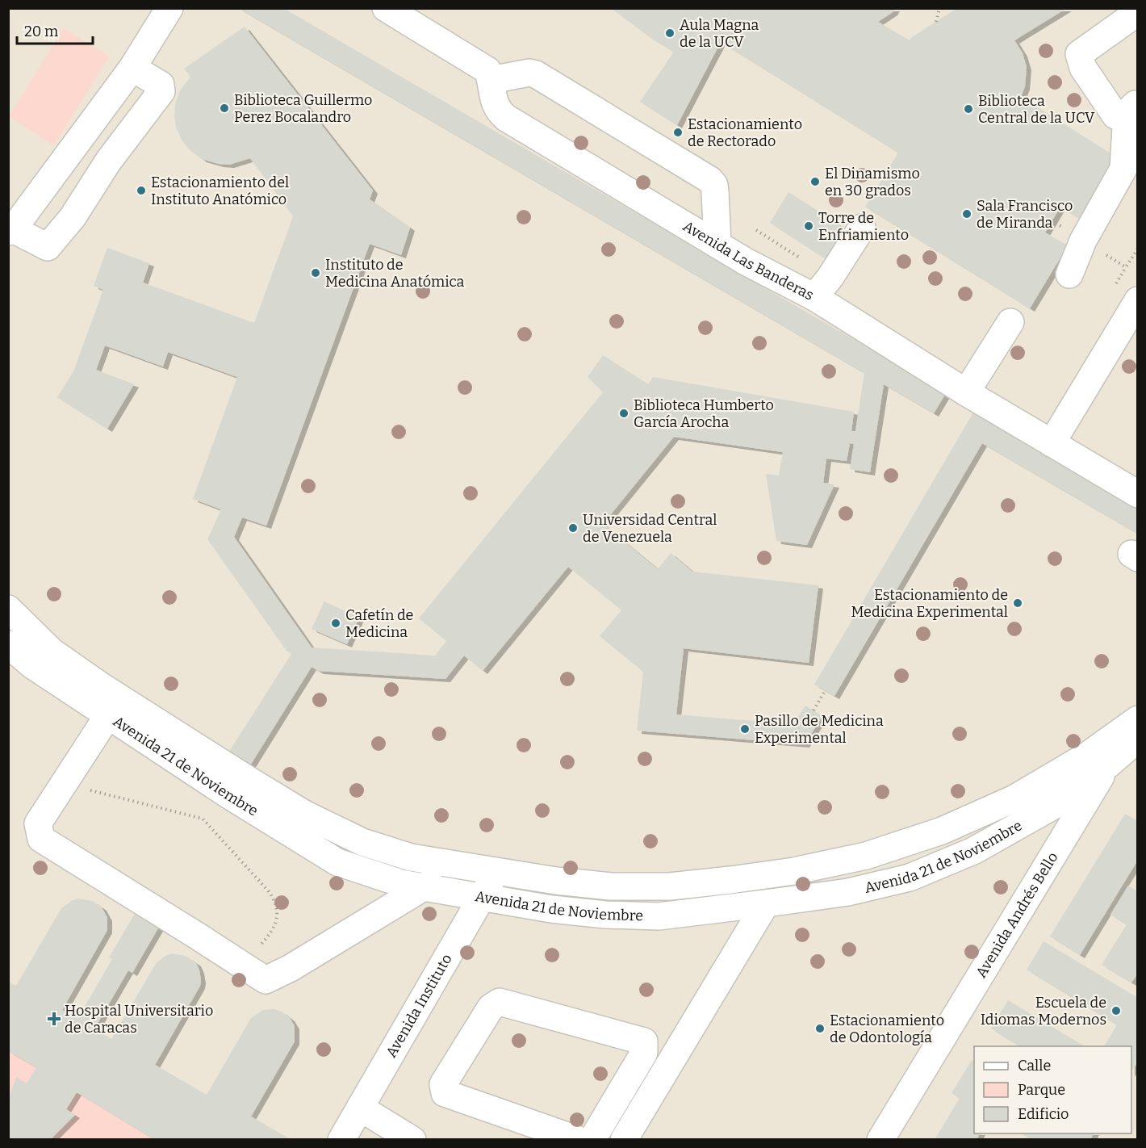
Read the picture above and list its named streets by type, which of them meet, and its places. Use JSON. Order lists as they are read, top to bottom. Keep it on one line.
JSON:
{"streets":{"lane":["Avenida Las Banderas","Avenida 21 de Noviembre","Avenida Andrés Bello","Avenida Instituto"]},"crossings":[["Avenida 21 de Noviembre","Avenida Andrés Bello"],["Avenida 21 de Noviembre","Avenida Instituto"]],"places":{"other":["Aula Magna de la UCV","Biblioteca Guillermo Perez Bocalandro","Biblioteca Central de la UCV","Estacionamiento de Rectorado","El Dinamismo en 30 grados","Estacionamiento del Instituto Anatómico","Sala Francisco de Miranda","Torre de Enfriamiento","Instituto de Medicina Anatómica","Biblioteca Humberto García Arocha","Universidad Central de Venezuela","Estacionamiento de Medicina Experimental","Cafetín de Medicina","Pasillo de Medicina Experimental","Escuela de Idiomas Modernos","Estacionamiento de Odontología"],"health":["Hospital Universitario de Caracas"]},"legend":["Calle","Parque","Edificio"],"scale_bar":"20 m"}
